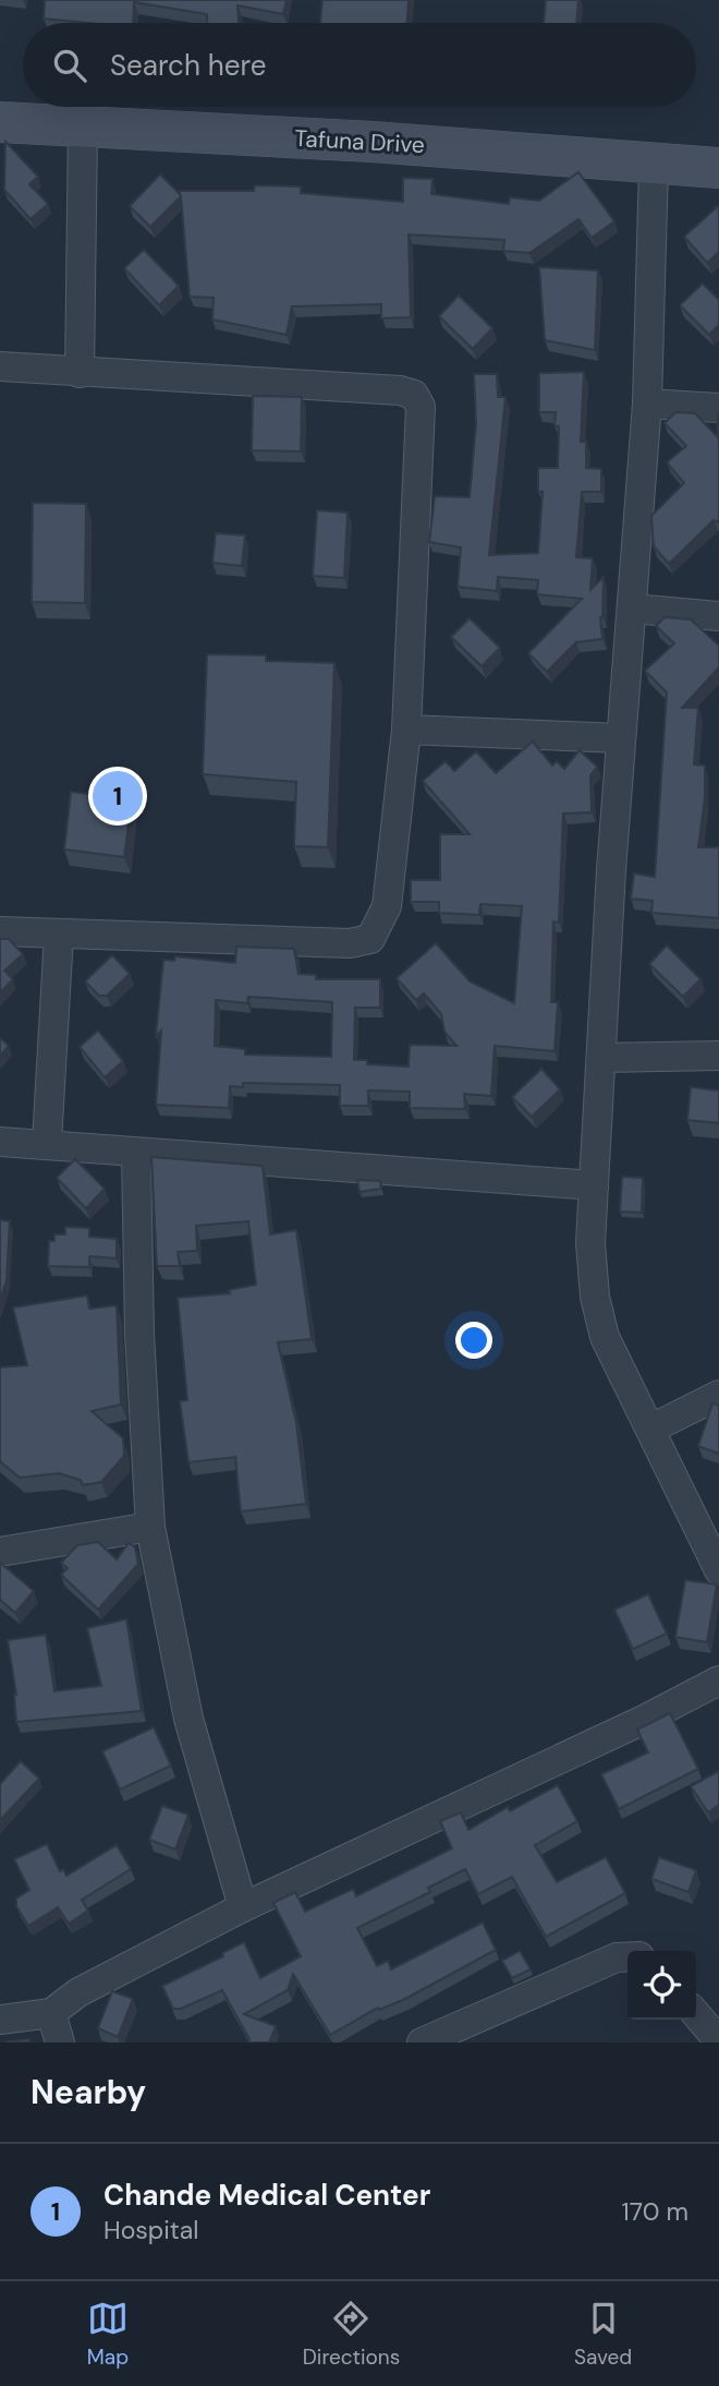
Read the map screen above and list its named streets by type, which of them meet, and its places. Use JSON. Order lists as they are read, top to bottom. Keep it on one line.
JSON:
{"streets":{"main road":["Tafuna Drive"]},"page":{"search":"Search here","pins":"1","heading":"Nearby","list":[{"mark":"1","name":"Chande Medical Center","note":"Hospital","value":"170 m"}],"nav":["Map","Directions","Saved"]}}
